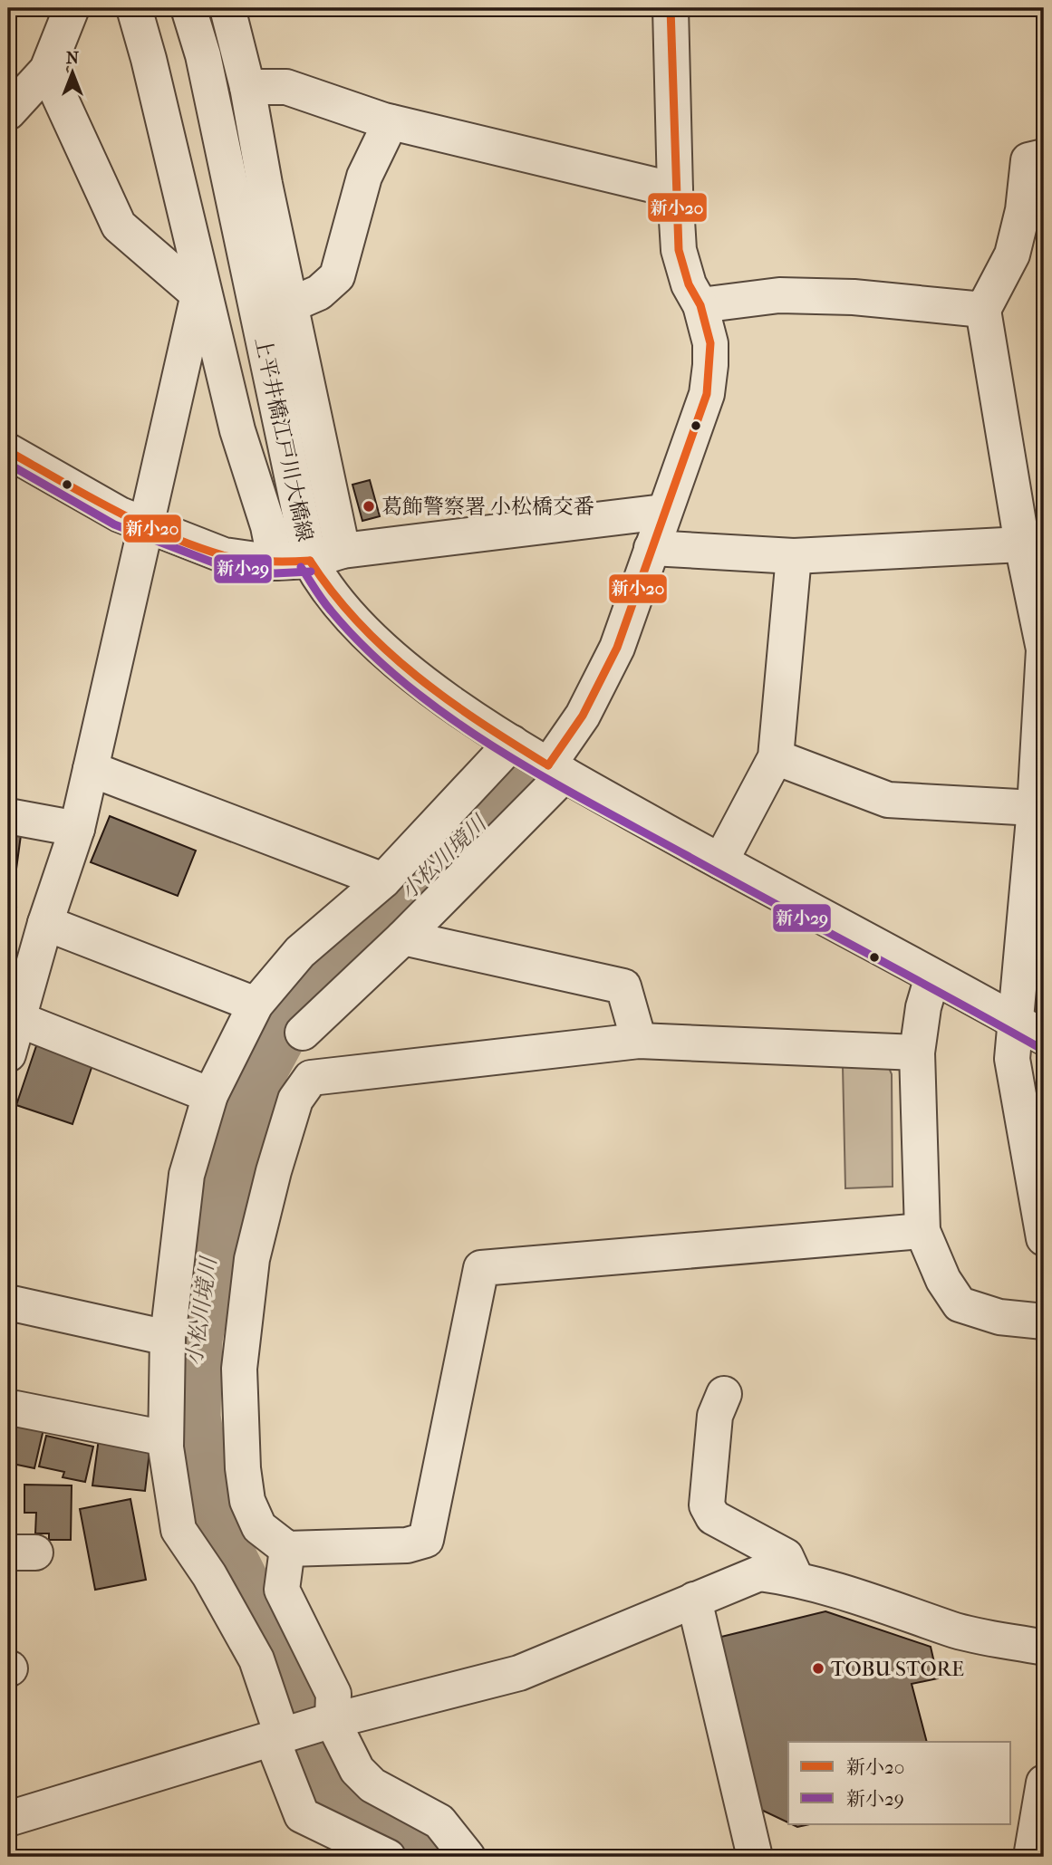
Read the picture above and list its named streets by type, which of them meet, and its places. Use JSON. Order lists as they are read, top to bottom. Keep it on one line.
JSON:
{"streets":{"street":["上平井橋江戸川大橋線"]},"water":["小松川境川"],"places":["葛飾警察署 小松橋交番","TOBU STORE"],"lines":["transit line 新小20","transit line 新小29"],"legend":["新小20","新小29"],"north":"top"}
